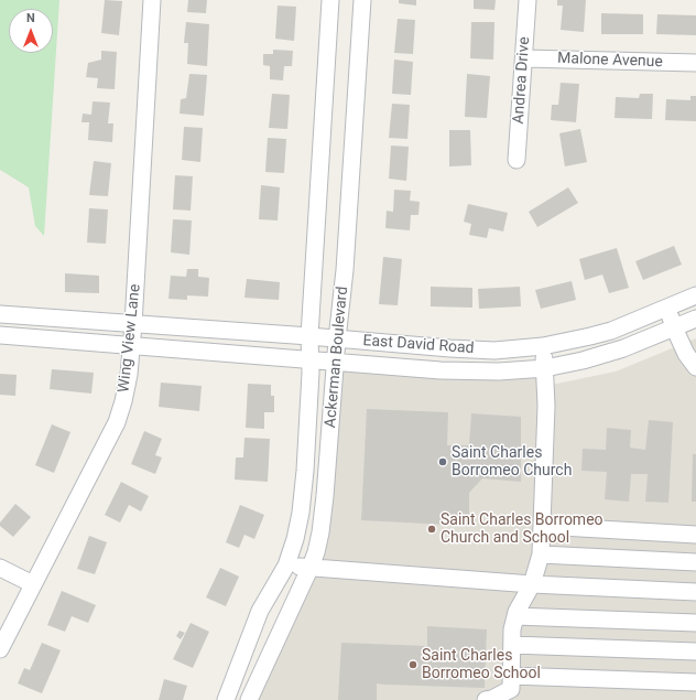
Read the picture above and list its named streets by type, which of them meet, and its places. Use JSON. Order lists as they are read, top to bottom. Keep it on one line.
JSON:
{"streets":{"street":["Malone Avenue","Andrea Drive","Wing View Lane","East David Road","Ackerman Boulevard"]},"crossings":[["Malone Avenue","Andrea Drive"],["Wing View Lane","East David Road"],["East David Road","Ackerman Boulevard"]],"places":["Saint Charles Borromeo Church","Saint Charles Borromeo Church and School","Saint Charles Borromeo School"],"north":"top"}
